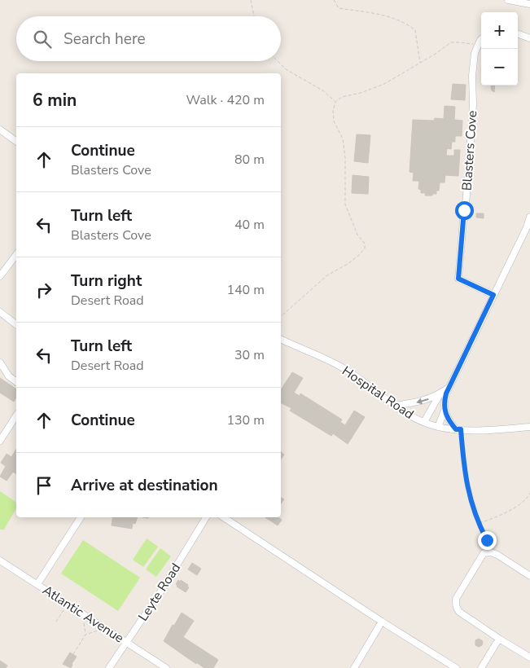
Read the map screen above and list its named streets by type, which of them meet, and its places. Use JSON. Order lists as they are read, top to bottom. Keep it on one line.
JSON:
{"streets":{"street":["Blasters Cove","Hospital Road","Leyte Road","Atlantic Avenue"]},"crossings":[["Leyte Road","Atlantic Avenue"]],"page":{"map_buttons":["+","−"],"search":"Search here","heading":["6 min","Walk · 420 m"],"list":[["Continue","Blasters Cove","80 m"],["Turn left","Blasters Cove","40 m"],["Turn right","Desert Road","140 m"],["Turn left","Desert Road","30 m"],["Continue","130 m"],"Arrive at destination"]}}
